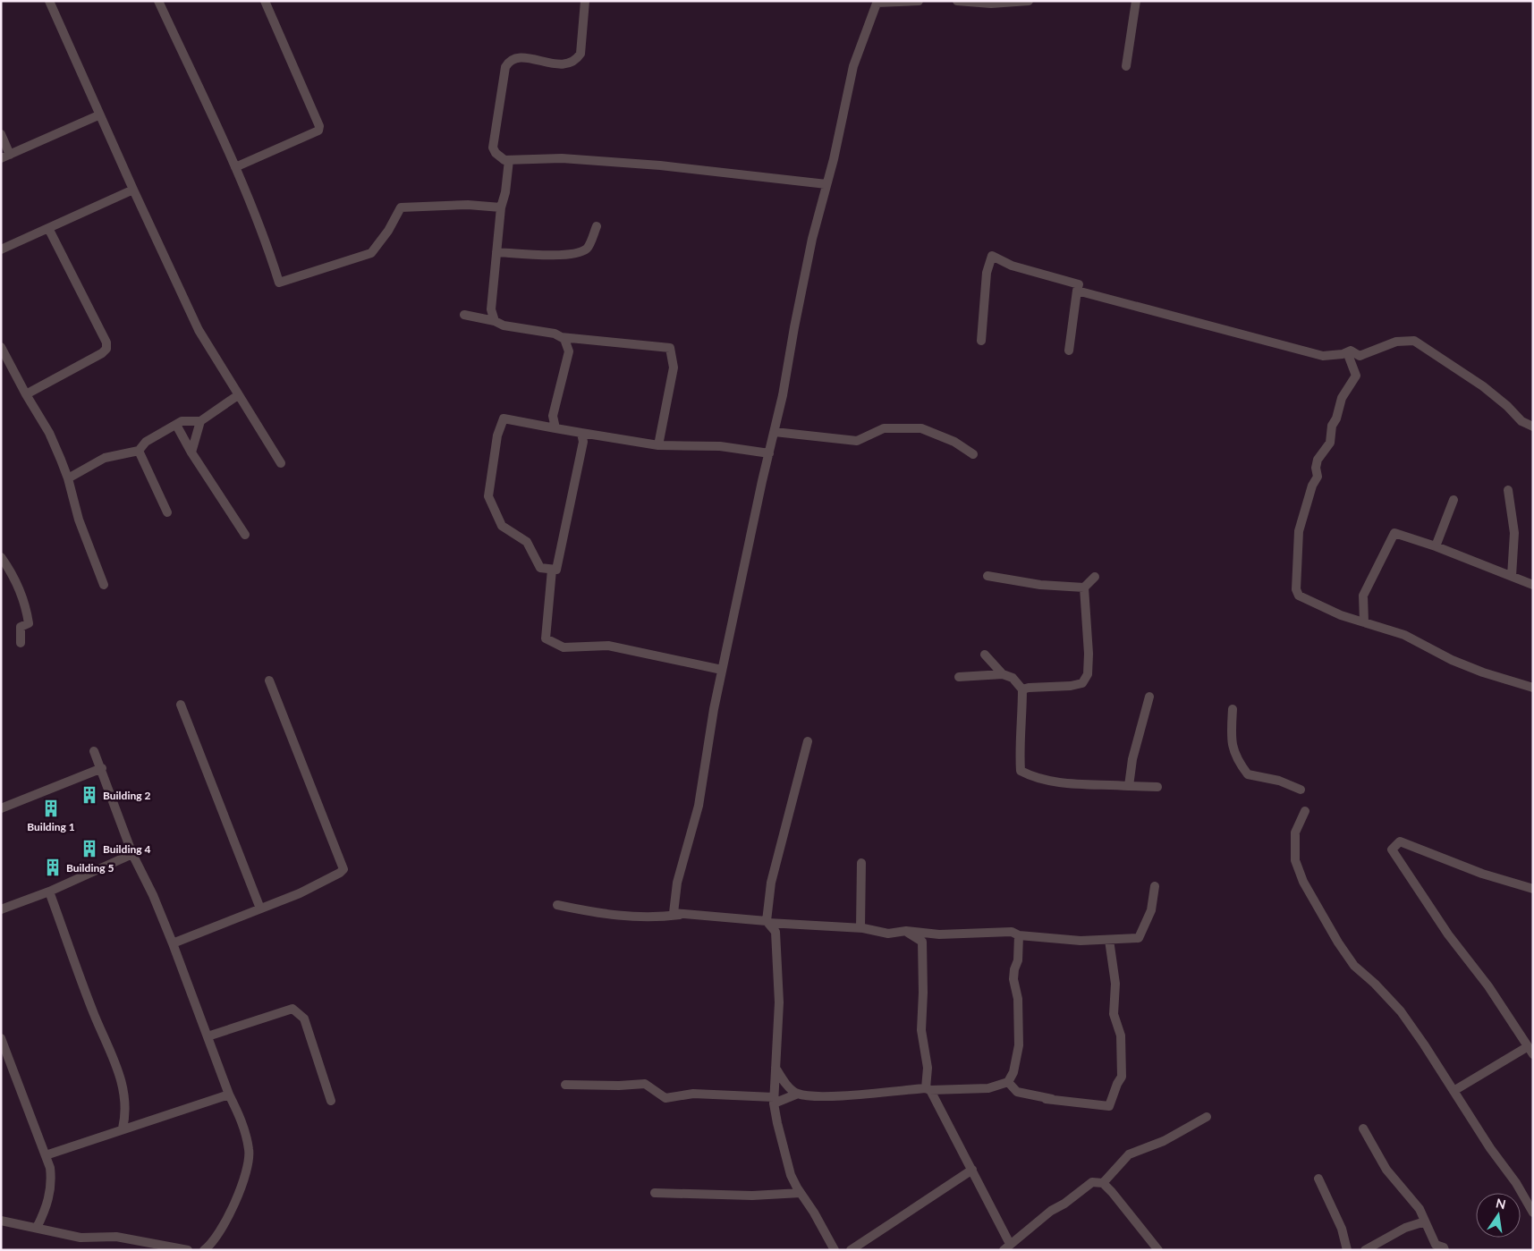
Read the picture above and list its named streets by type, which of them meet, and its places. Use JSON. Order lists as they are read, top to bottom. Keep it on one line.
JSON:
{"places":{"building":["Building 2","Building 1","Building 4","Building 5"]},"north":"top"}
